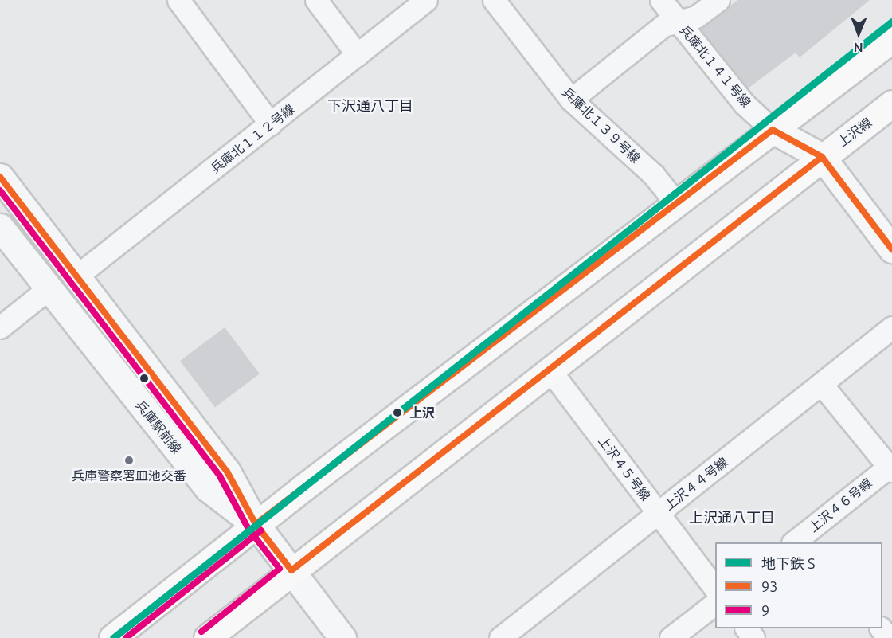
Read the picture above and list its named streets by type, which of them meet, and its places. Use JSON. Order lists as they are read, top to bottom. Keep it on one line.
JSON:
{"streets":{"main road":["上沢線"],"street":["兵庫北１４１号線","兵庫北１３９号線","兵庫北１１２号線","兵庫駅前線","上沢４５号線","上沢４４号線","上沢４６号線"]},"crossings":[["上沢線","上沢４５号線"],["兵庫北１１２号線","兵庫駅前線"],["上沢４５号線","上沢４４号線"]],"districts":["下沢通八丁目","上沢通八丁目"],"places":["上沢","兵庫警察署皿池交番"],"lines":["metro line S","transit line 93","transit line 9"],"legend":["地下鉄 S","93","9"],"north":"bottom"}
